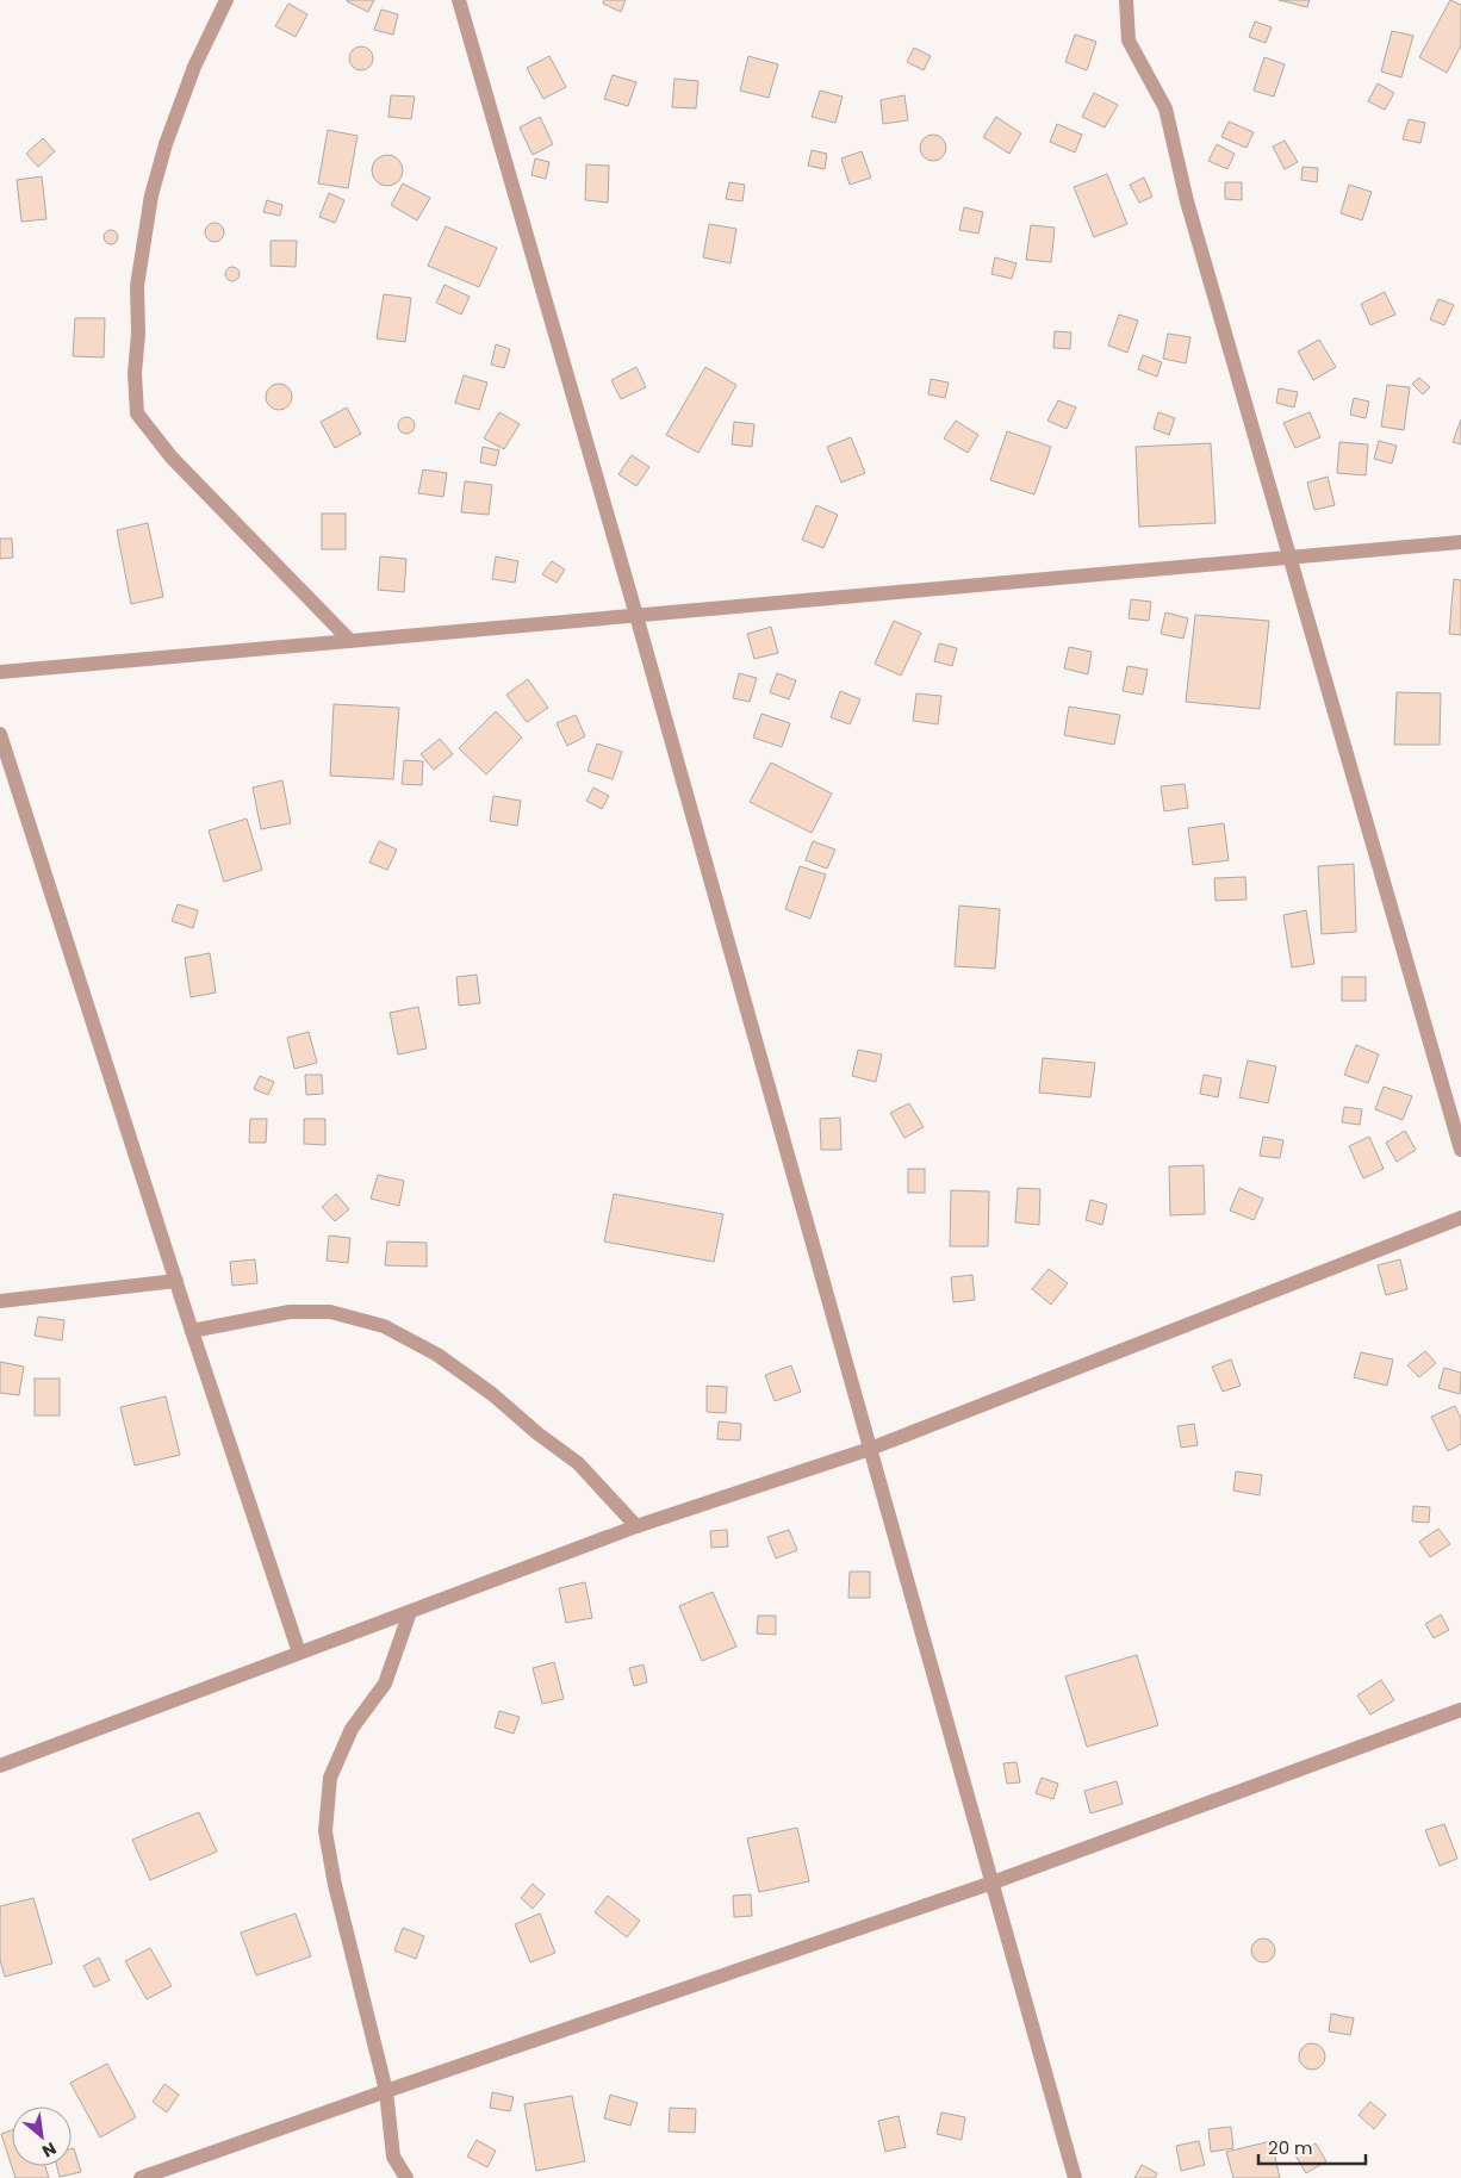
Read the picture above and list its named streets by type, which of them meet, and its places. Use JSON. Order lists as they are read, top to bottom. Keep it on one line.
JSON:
{"scale_bar":"20 m","north":"bottom right"}
